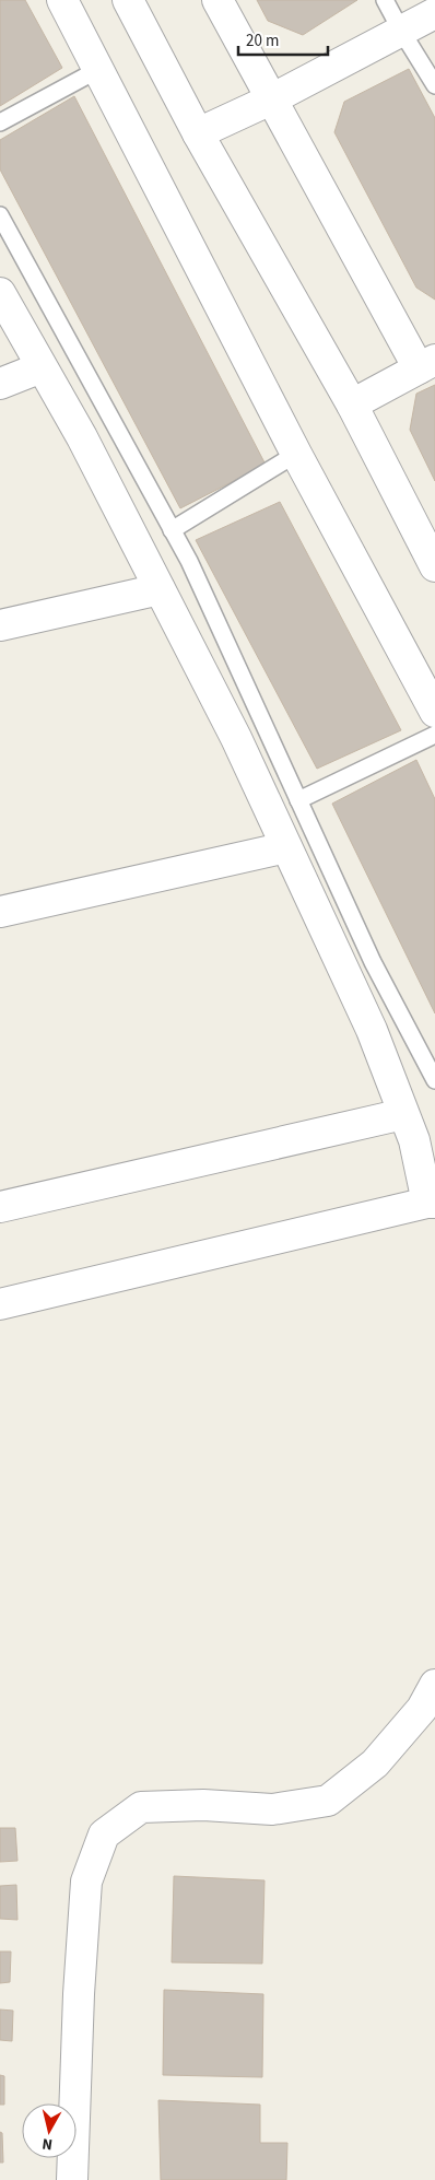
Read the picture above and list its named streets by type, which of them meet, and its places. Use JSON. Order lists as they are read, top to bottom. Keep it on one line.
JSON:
{"scale_bar":"20 m","north":"bottom"}
